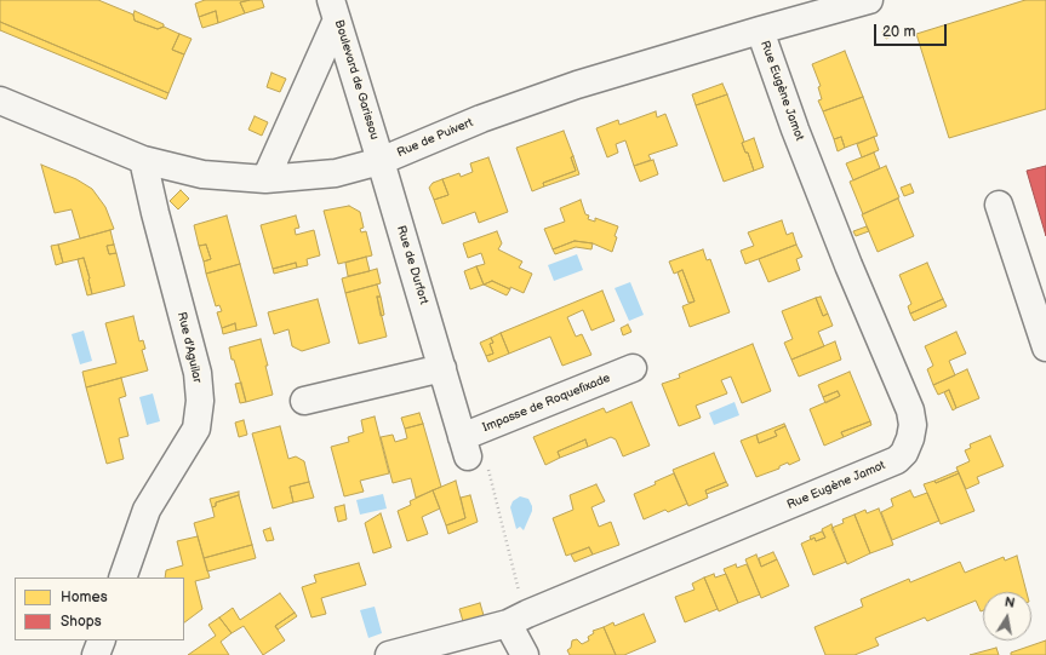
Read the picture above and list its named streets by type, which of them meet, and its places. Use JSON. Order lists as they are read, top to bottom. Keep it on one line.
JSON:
{"streets":{"street":["Boulevard de Garissou","Rue Eugène Jamot","Rue de Puivert","Rue de Durfort","Rue d'Aguilar","Impasse de Roquefixade"]},"crossings":[["Boulevard de Garissou","Rue de Puivert"],["Boulevard de Garissou","Rue de Durfort"],["Rue Eugène Jamot","Rue de Puivert"],["Rue de Puivert","Rue de Durfort"],["Rue de Puivert","Rue d'Aguilar"],["Rue de Durfort","Impasse de Roquefixade"]],"legend":["Homes","Shops"],"scale_bar":"20 m","north":"top"}
